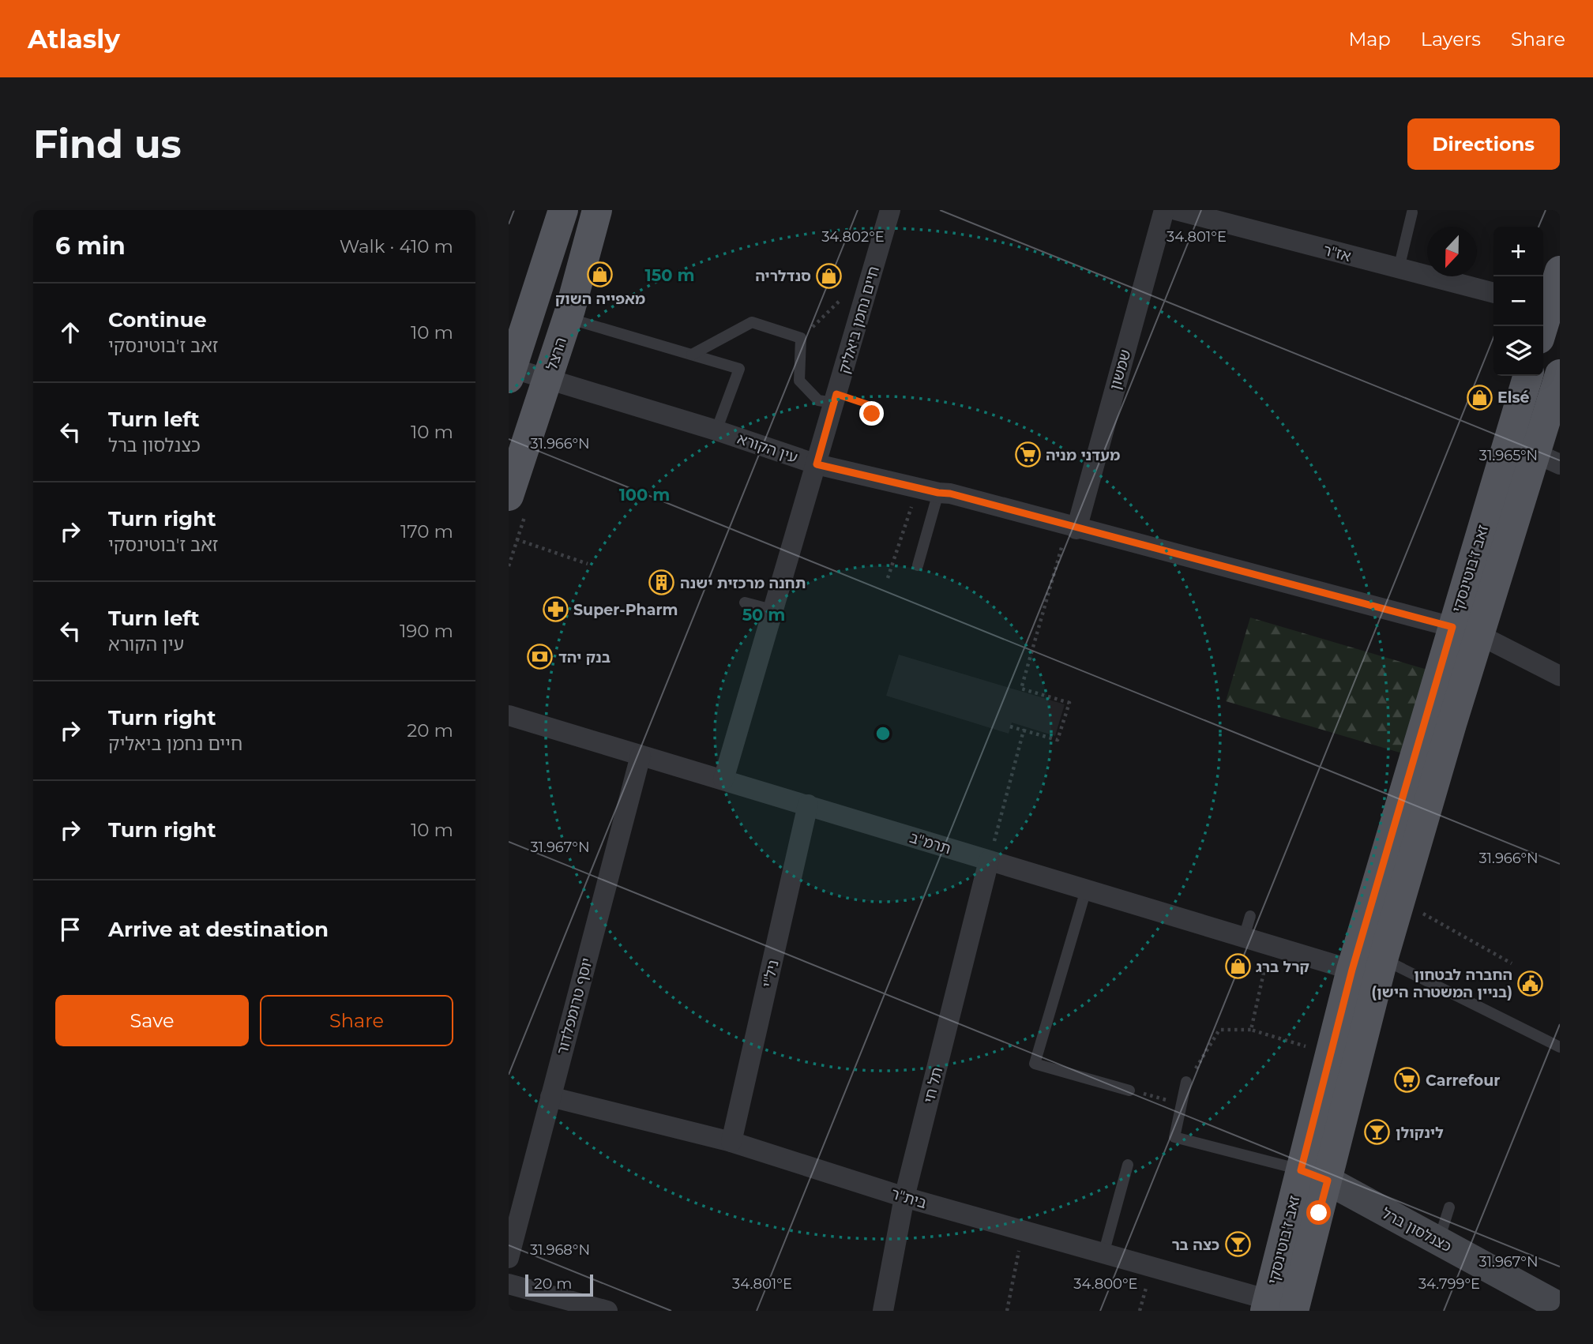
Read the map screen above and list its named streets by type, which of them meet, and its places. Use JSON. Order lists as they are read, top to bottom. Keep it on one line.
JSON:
{"streets":{"main road":["הרצל","זאב ז'בוטינסקי"],"street":["אז\"ר","חיים נחמן ביאליק","שמשון","עין הקורא","תרמ\"ב","ניל\"י","יוסף טרומפלדור","תל חי","בית\"ר","כצנלסון ברל"]},"crossings":[["חיים נחמן ביאליק","עין הקורא"],["חיים נחמן ביאליק","תרמ\"ב"],["הרצל","עין הקורא"],["שמשון","עין הקורא"],["עין הקורא","זאב ז'בוטינסקי"],["זאב ז'בוטינסקי","תרמ\"ב"],["זאב ז'בוטינסקי","בית\"ר"],["זאב ז'בוטינסקי","כצנלסון ברל"],["תרמ\"ב","ניל\"י"],["תרמ\"ב","יוסף טרומפלדור"],["תרמ\"ב","תל חי"],["ניל\"י","בית\"ר"],["יוסף טרומפלדור","בית\"ר"],["תל חי","בית\"ר"]],"places":{"shop":["מאפייה השוק","סנדלריה","Elsé","קרל ברג"],"supermarket":["מעדני מניה","Carrefour"],"building":["תחנה מרכזית ישנה"],"pharmacy":["Super-Pharm"],"bank":["בנק יהד"],"public building":["החברה לבטחון (בניין המשטרה הישן)"],"bar":["לינקולן","כצה בר"]},"scale_bar":"20 m","north":"bottom","page":{"header":"Atlasly","nav":["Map","Layers","Share"],"buttons":["Directions",["Save","Share"]],"title":"Find us","heading":["6 min","Walk · 410 m"],"map_buttons":["+","−"],"list":[["Continue","זאב ז'בוטינסקי","10 m"],["Turn left","כצנלסון ברל","10 m"],["Turn right","זאב ז'בוטינסקי","170 m"],["Turn left","עין הקורא","190 m"],["Turn right","חיים נחמן ביאליק","20 m"],["Turn right","10 m"],"Arrive at destination"],"scale":"20 m"},"coordinates":["34.802°E","34.801°E","31.966°N","31.965°N","31.967°N","31.968°N","34.800°E","34.799°E"],"rings":["150 m","100 m","50 m"]}
